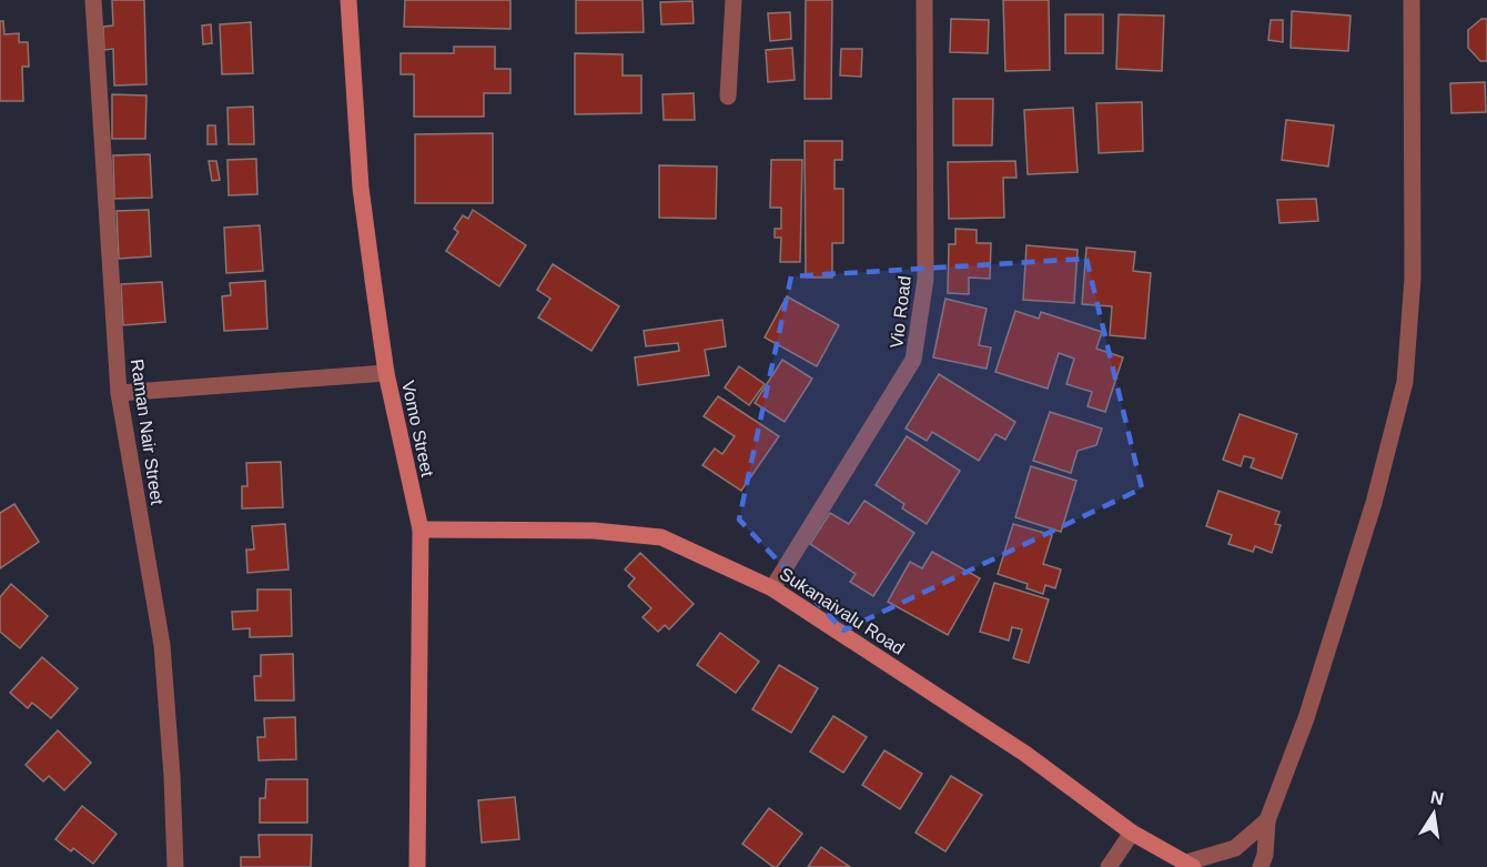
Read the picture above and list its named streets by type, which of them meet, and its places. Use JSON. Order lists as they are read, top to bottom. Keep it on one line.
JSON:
{"streets":{"main road":["Vomo Street","Sukanaivalu Road"],"street":["Vio Road","Raman Nair Street"]},"crossings":[["Vio Road","Sukanaivalu Road"],["Vomo Street","Sukanaivalu Road"]],"north":"top"}
